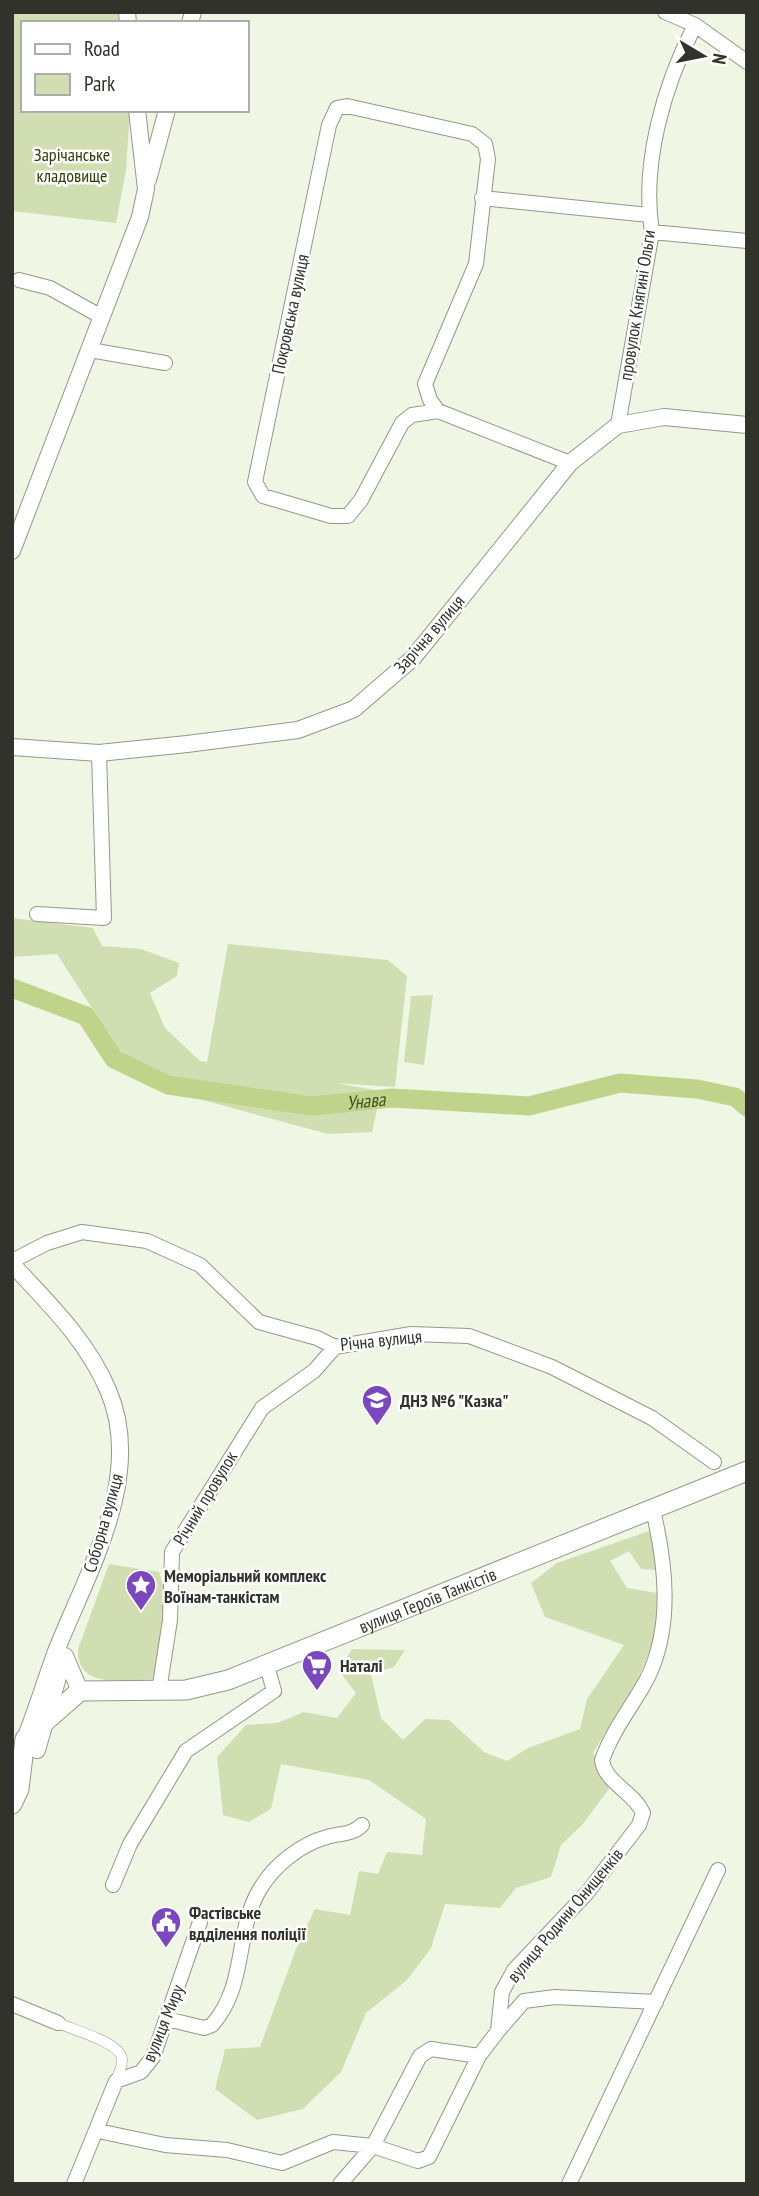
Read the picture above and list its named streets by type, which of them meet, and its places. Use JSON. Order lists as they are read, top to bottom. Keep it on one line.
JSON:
{"streets":{"main road":["Соборна вулиця","вулиця Героїв Танкістів"],"street":["провулок Княгині Ольги","Покровська вулиця","Зарічна вулиця","Річна вулиця","Річний провулок","вулиця Родини Онищенків","вулиця Миру"]},"crossings":[["провулок Княгині Ольги","Зарічна вулиця"],["Річна вулиця","Річний провулок"],["Річна вулиця","Соборна вулиця"],["Річний провулок","вулиця Героїв Танкістів"],["вулиця Героїв Танкістів","вулиця Родини Онищенків"]],"water":["Унава"],"parks":["Зарічанське кладовище"],"places":{"school or university":["ДНЗ №6 \"Казка\""],"place":["Меморіальний комплекс Воїнам-танкістам"],"supermarket":["Наталі"],"public building":["Фастівське вдділення поліції"]},"legend":["Road","Park"],"north":"right"}
